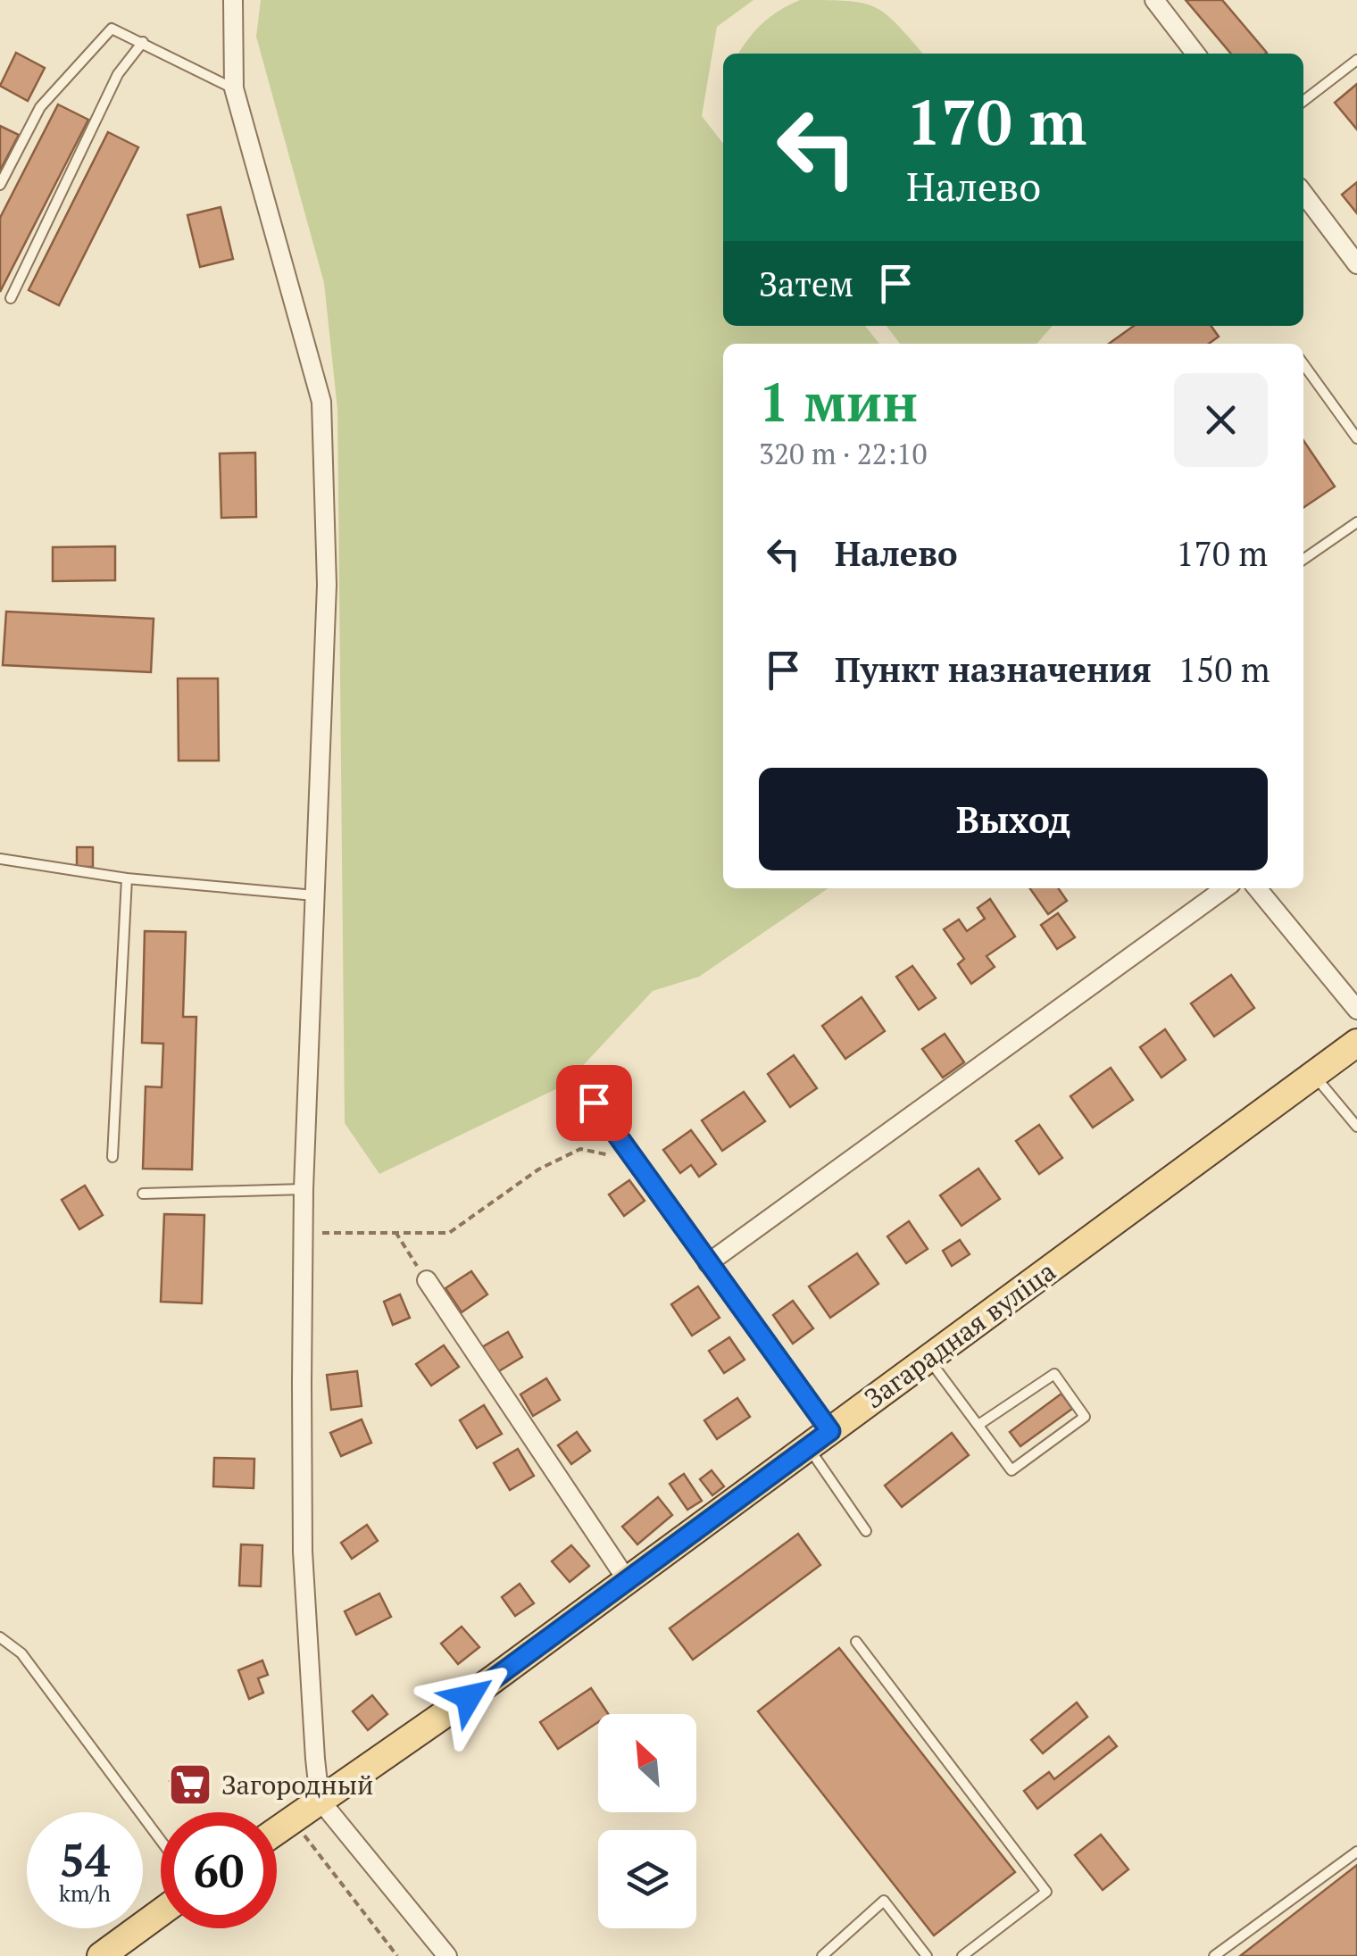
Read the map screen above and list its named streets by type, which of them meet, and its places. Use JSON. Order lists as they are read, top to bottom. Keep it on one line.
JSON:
{"streets":{"main road":["Загарадная вуліца"]},"places":{"supermarket":["Загородный"]},"north":"top left","page":{"turn":["170 m","Налево"],"then":"Затем","heading":["1 мин","320 m · 22:10"],"list":[{"name":"Налево","value":"170 m"},{"name":"Пункт назначения","value":"150 m"}],"buttons":"Выход","speed":"54 km/h","limit":"60"}}
